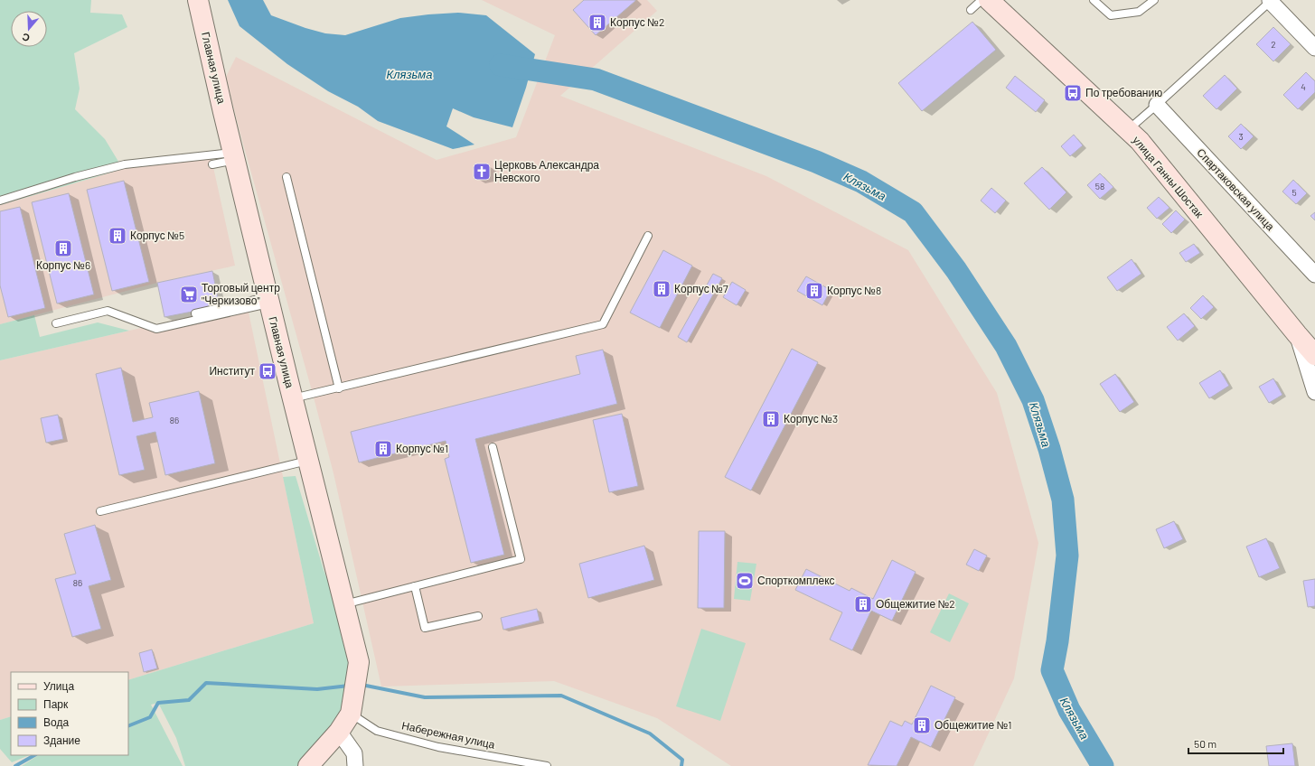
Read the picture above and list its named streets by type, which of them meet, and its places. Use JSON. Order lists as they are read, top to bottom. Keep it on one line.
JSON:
{"streets":{"main road":["Главная улица","улица Ганны Шостак"],"street":["Спартаковская улица"],"lane":["Набережная улица"]},"crossings":[["Главная улица","Набережная улица"]],"water":["Клязьма"],"places":{"building":["Корпус №2","Корпус №5","Корпус №6","Корпус №7","Корпус №8","Корпус №3","Корпус №1","Общежитие №2","Общежитие №1"],"bus stop":["По требованию","Институт"],"church":["Церковь Александра Невского"],"supermarket":["Торговый центр \"Черкизово\""],"sports":["Спорткомплекс"]},"house_numbers":["2","4","3","58","5","86","86"],"legend":["Улица","Парк","Вода","Здание"],"scale_bar":"50 m","north":"bottom"}
